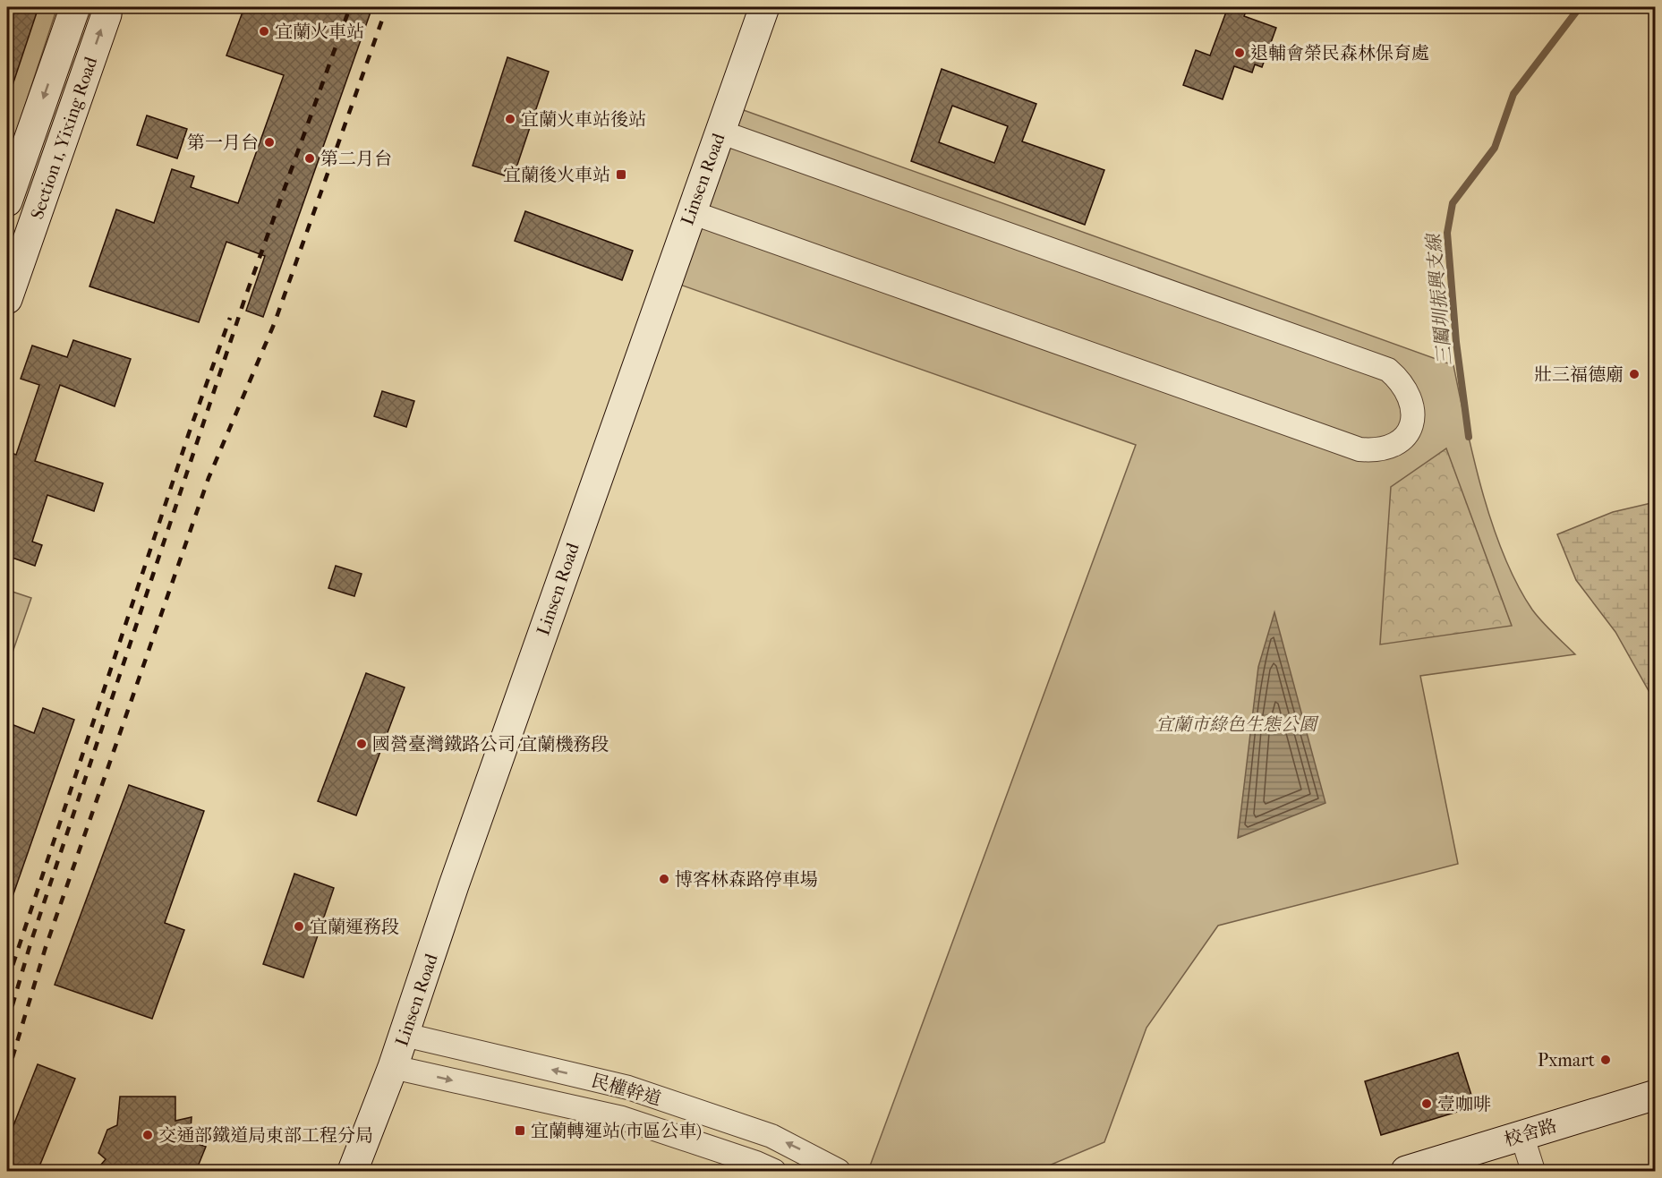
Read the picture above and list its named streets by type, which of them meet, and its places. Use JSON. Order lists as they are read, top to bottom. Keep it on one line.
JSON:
{"streets":{"street":["Section 1, Yixing Road","Linsen Road","民權幹道","校舍路"]},"crossings":[["Linsen Road","民權幹道"]],"water":["三鬮圳振興支線"],"parks":["宜蘭市綠色生態公園"],"places":{"other":["宜蘭火車站","退輔會榮民森林保育處","宜蘭火車站後站","第一月台","第二月台","壯三福德廟","國營臺灣鐵路公司 宜蘭機務段","博客林森路停車場","宜蘭運務段","Pxmart","壹咖啡","交通部鐵道局東部工程分局"],"transit":["宜蘭後火車站","宜蘭轉運站(市區公車)"]}}
